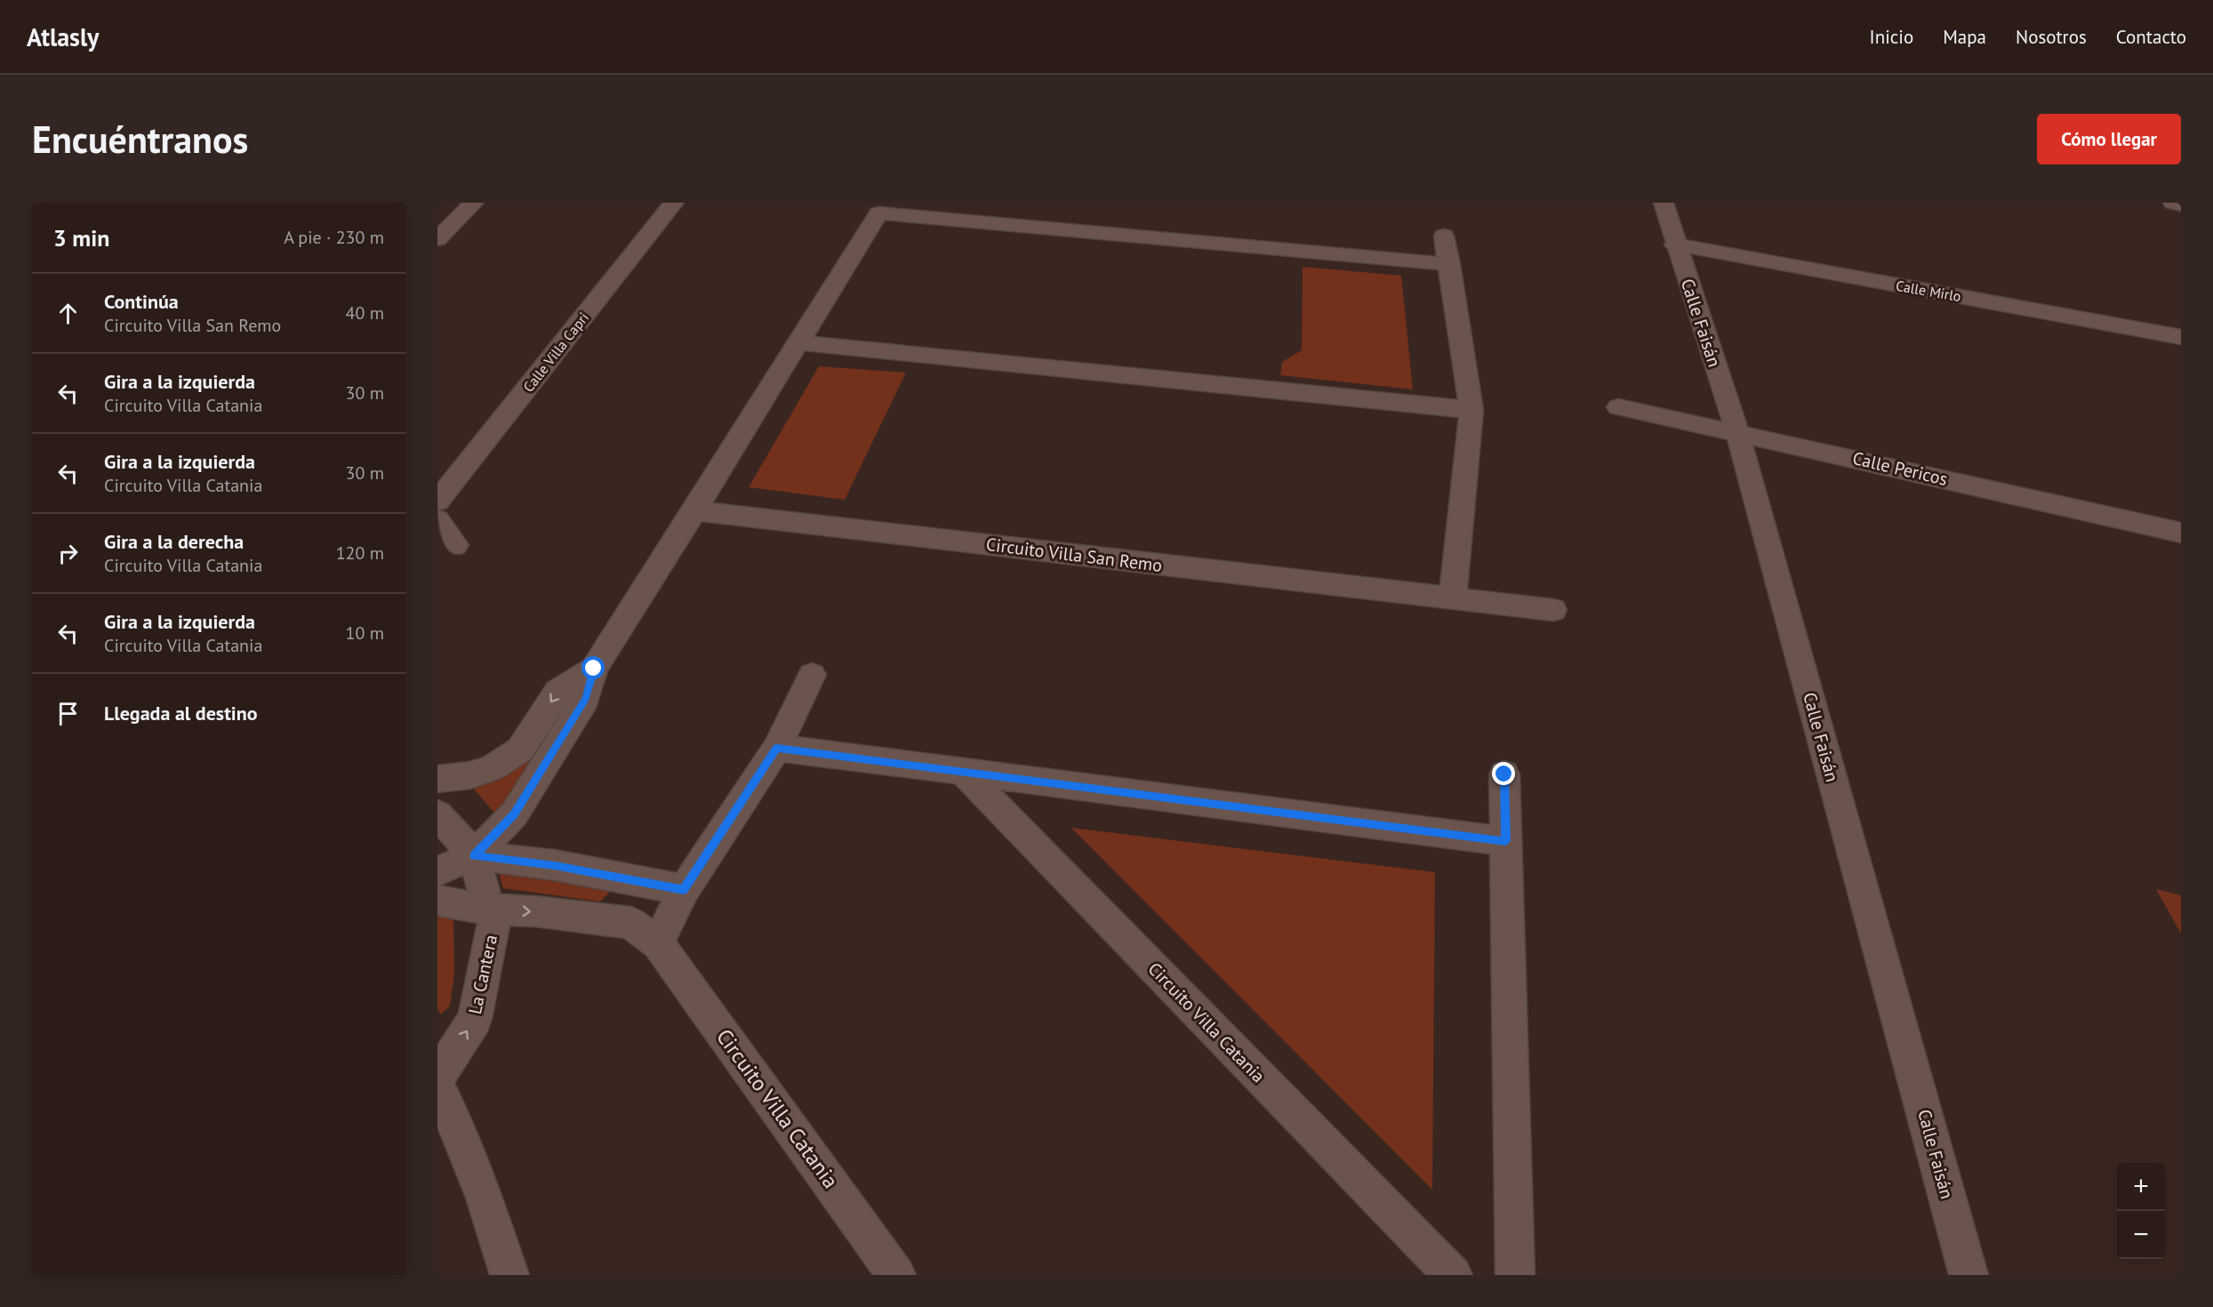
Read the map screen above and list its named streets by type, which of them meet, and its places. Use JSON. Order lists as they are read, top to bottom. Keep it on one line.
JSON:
{"streets":{"street":["Calle Mirlo","Calle Faisán","Calle Villa Capri","Calle Pericos","Circuito Villa San Remo","La Cantera","Circuito Villa Catania"]},"crossings":[["Calle Mirlo","Calle Faisán"],["Calle Faisán","Calle Pericos"],["La Cantera","Circuito Villa Catania"]],"page":{"header":"Atlasly","nav":["Inicio","Mapa","Nosotros","Contacto"],"buttons":"Cómo llegar","title":"Encuéntranos","heading":["3 min","A pie · 230 m"],"list":[["Continúa","Circuito Villa San Remo","40 m"],["Gira a la izquierda","Circuito Villa Catania","30 m"],["Gira a la izquierda","Circuito Villa Catania","30 m"],["Gira a la derecha","Circuito Villa Catania","120 m"],["Gira a la izquierda","Circuito Villa Catania","10 m"],"Llegada al destino"],"map_buttons":["+","−"]}}
